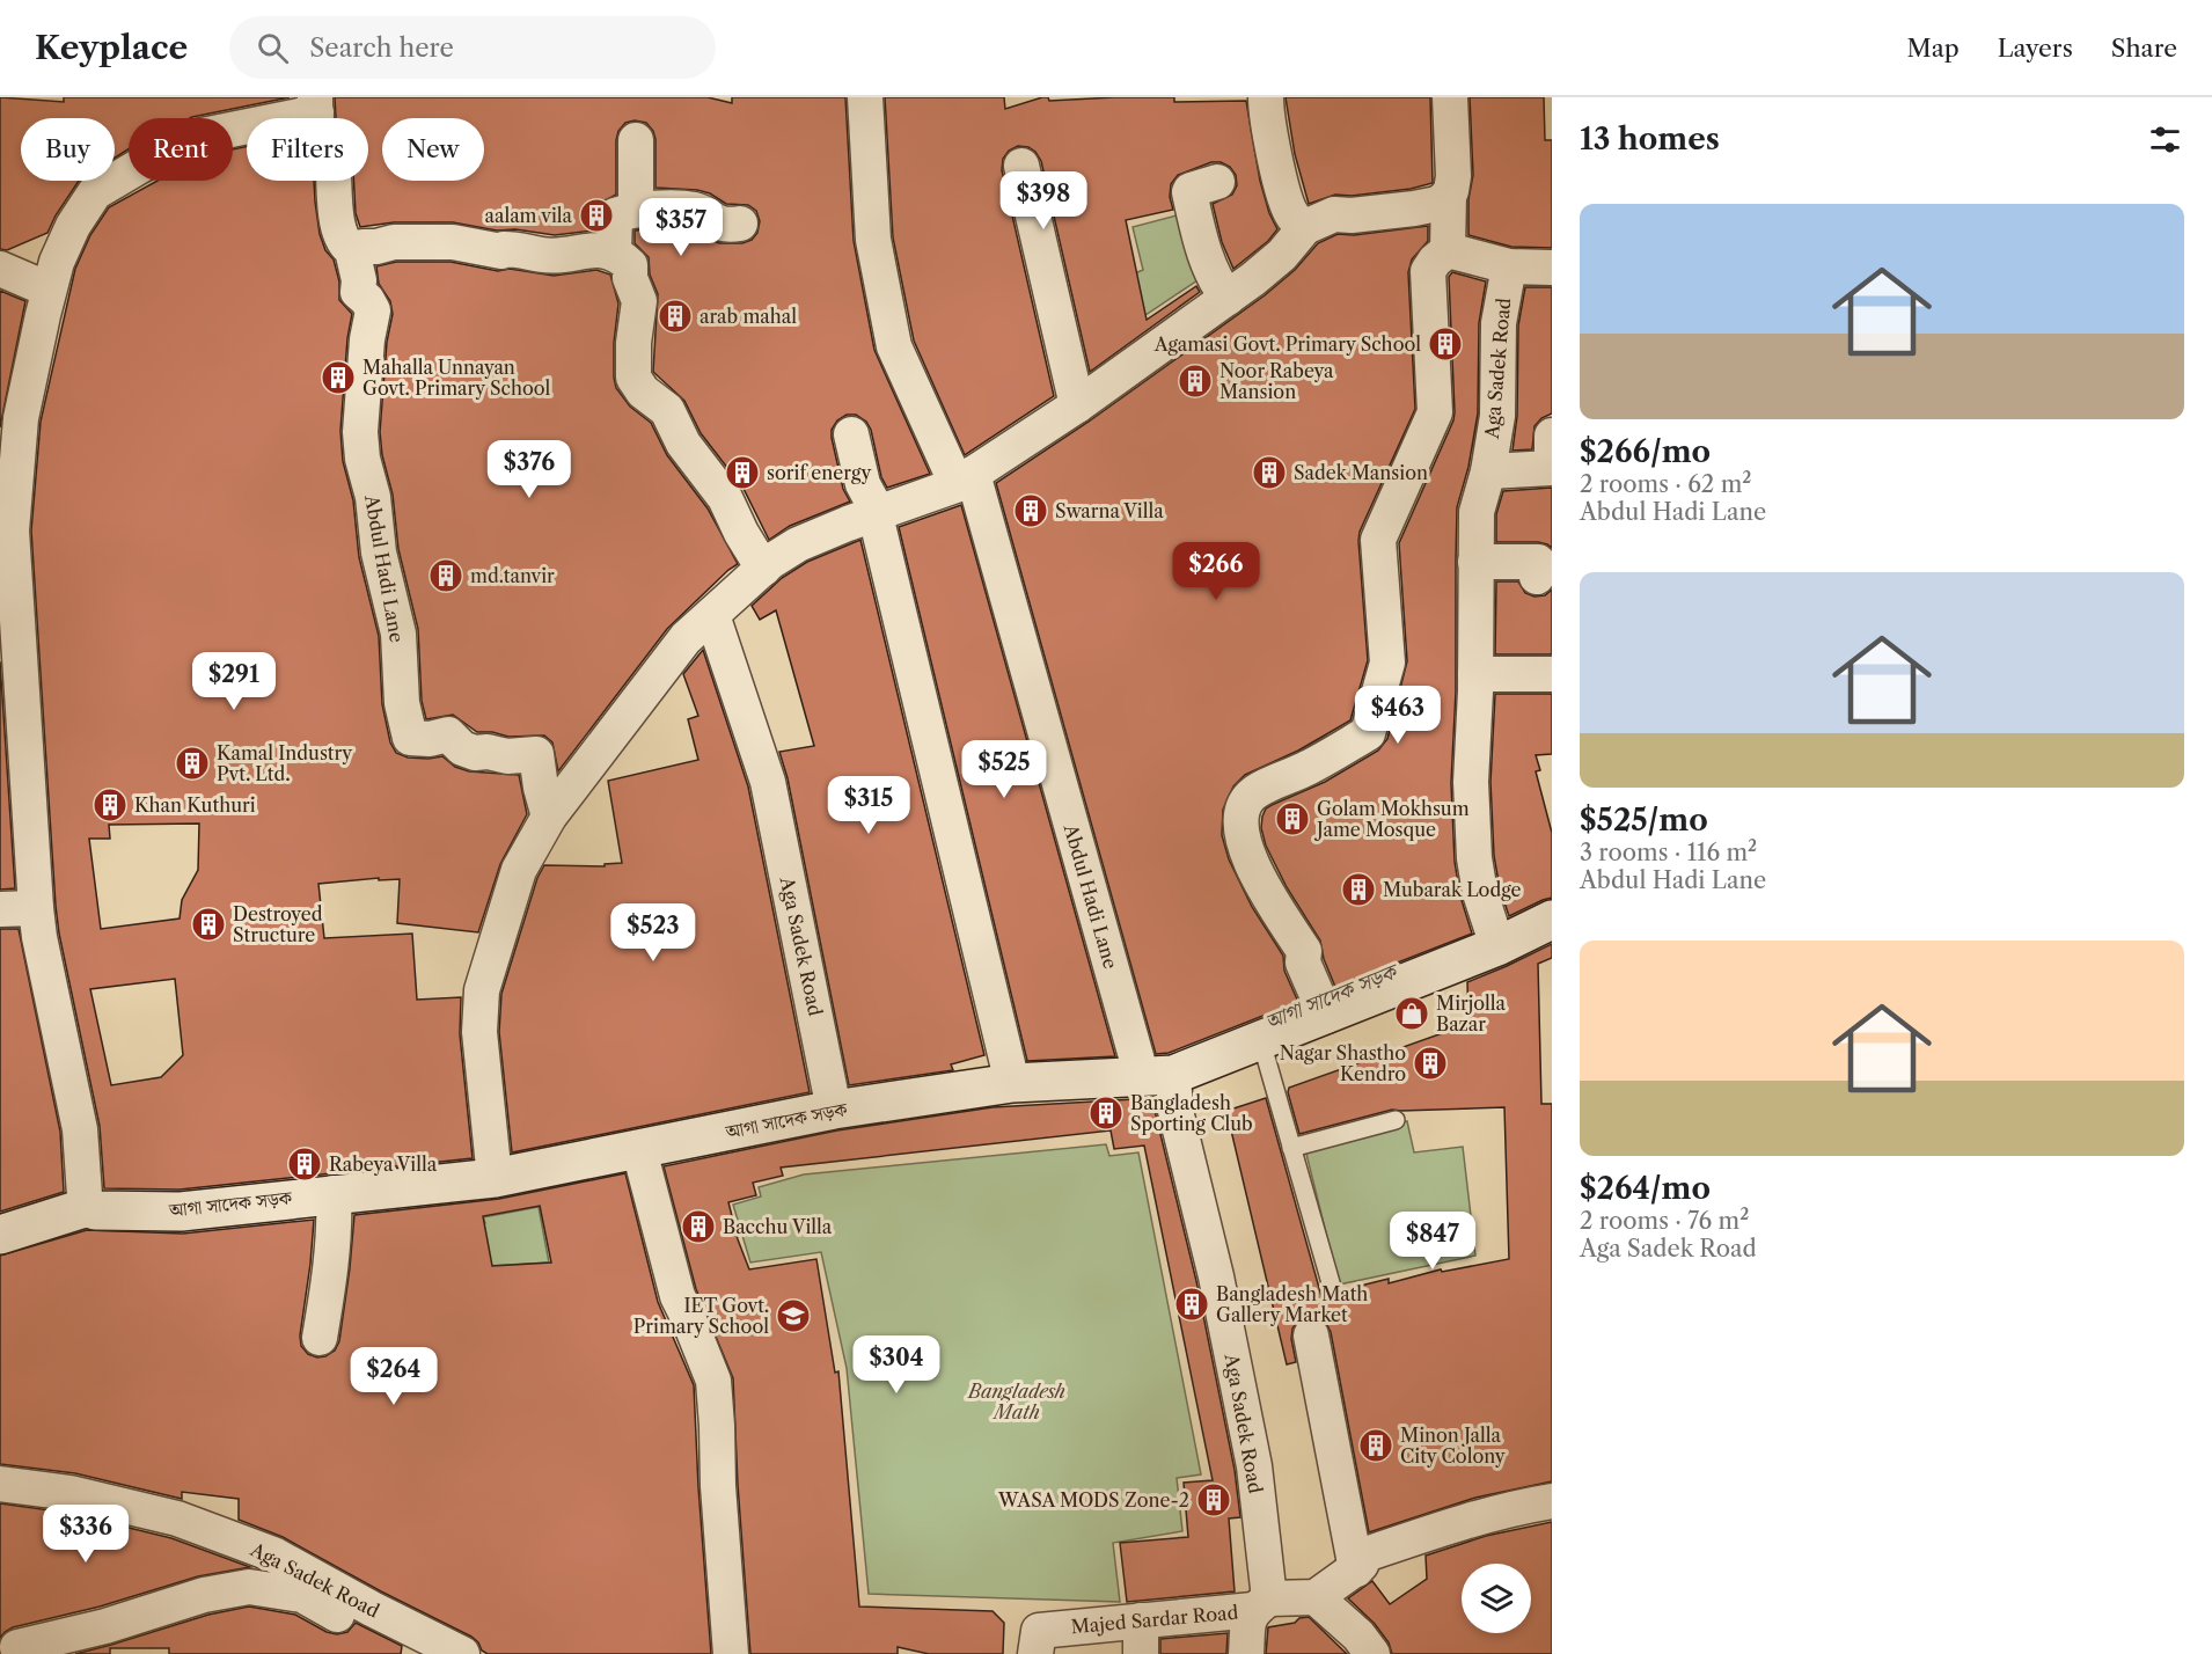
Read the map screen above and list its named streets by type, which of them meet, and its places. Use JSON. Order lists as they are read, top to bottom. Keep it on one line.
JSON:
{"streets":{"street":["Aga Sadek Road","Abdul Hadi Lane","আগা সাদেক সড়ক","Majed Sardar Road"]},"crossings":[["Aga Sadek Road","Abdul Hadi Lane"],["Aga Sadek Road","আগা সাদেক সড়ক"],["Aga Sadek Road","Majed Sardar Road"],["Abdul Hadi Lane","আগা সাদেক সড়ক"]],"water":["আগা সাদেক সড়ক"],"parks":["Bangladesh Math"],"places":{"building":["aalam vila","arab mahal","Agamasi Govt. Primary School","Mahalla Unnayan Govt. Primary School","Noor Rabeya Mansion","sorif energy","Sadek Mansion","Swarna Villa","md.tanvir","Kamal Industry Pvt. Ltd.","Khan Kuthuri","Golam Mokhsum Jame Mosque","Mubarak Lodge","Destroyed Structure","Nagar Shastho Kendro","Bangladesh Sporting Club","Rabeya Villa","Bacchu Villa","Bangladesh Math Gallery Market","Minon Jalla City Colony","WASA MODS Zone-2"],"shop":["Mirjolla Bazar"],"school or university":["IET Govt. Primary School"]},"page":{"header":"Keyplace","search":"Search here","nav":["Map","Layers","Share"],"heading":"13 homes","chip":["Buy","Rent","Filters","New"],"price":["$398","$357","$376","$266","$291","$463","$525","$315","$523","$847","$304","$264","$336"],"list":[{"name":"$266/mo","note":"2 rooms · 62 m² · Abdul Hadi Lane"},{"name":"$525/mo","note":"3 rooms · 116 m² · Abdul Hadi Lane"},{"name":"$264/mo","note":"2 rooms · 76 m² · Aga Sadek Road"}]}}
